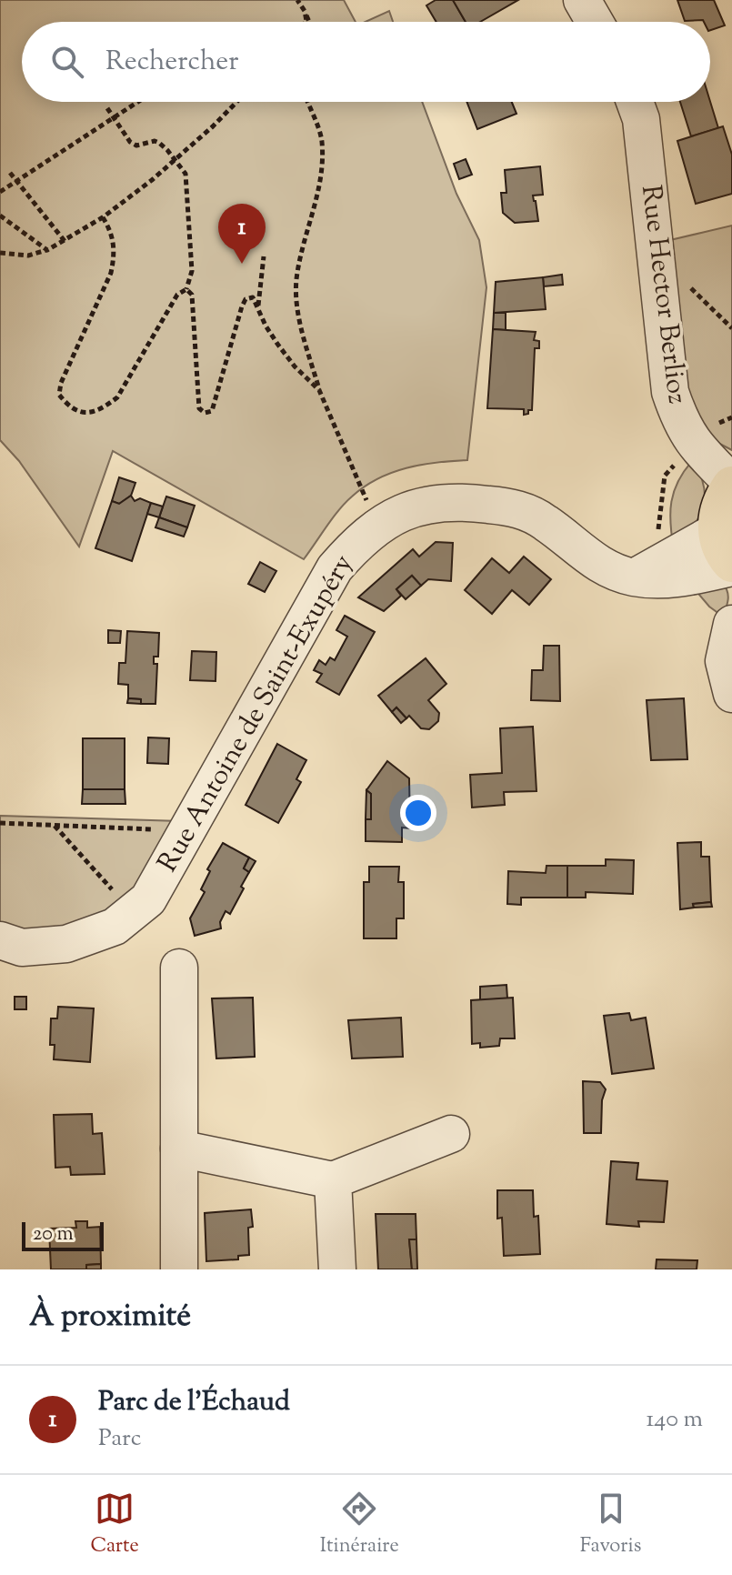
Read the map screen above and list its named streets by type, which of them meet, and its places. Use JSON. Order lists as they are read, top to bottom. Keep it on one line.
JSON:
{"streets":{"street":["Rue Hector Berlioz","Rue Antoine de Saint-Exupéry"]},"scale_bar":"20 m","page":{"search":"Rechercher","pins":"1","scale":"20 m","heading":"À proximité","list":[{"mark":"1","name":"Parc de l'Échaud","note":"Parc","value":"140 m"}],"nav":["Carte","Itinéraire","Favoris"]}}
